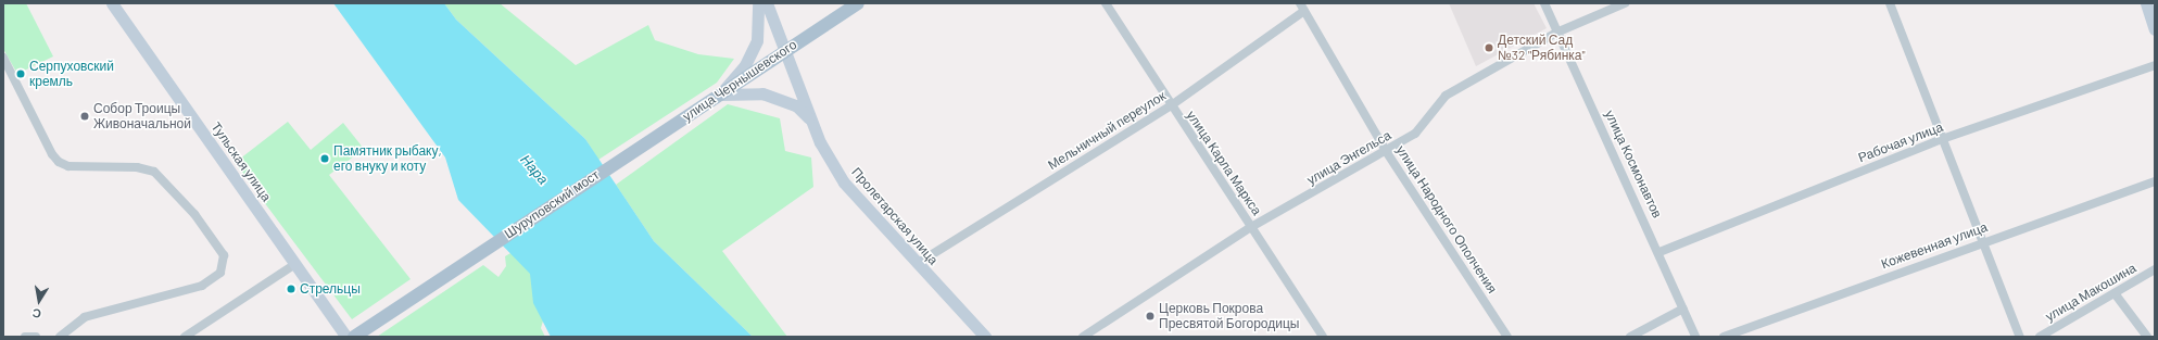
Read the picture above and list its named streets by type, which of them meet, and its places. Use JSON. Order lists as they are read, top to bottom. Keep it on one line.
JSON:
{"streets":{"main road":["улица Чернышевского","Шуруповский мост"],"street":["Мельничный переулок","Рабочая улица","улица Энгельса","Тульская улица","улица Карла Маркса","улица Космонавтов","Пролетарская улица","улица Народного Ополчения","Кожевенная улица","улица Макошина"]},"crossings":[["улица Чернышевского","Шуруповский мост"],["улица Чернышевского","Пролетарская улица"],["Мельничный переулок","улица Карла Маркса"],["Мельничный переулок","Пролетарская улица"],["Мельничный переулок","улица Народного Ополчения"],["Рабочая улица","улица Космонавтов"],["улица Энгельса","улица Карла Маркса"],["улица Энгельса","улица Космонавтов"],["улица Энгельса","улица Народного Ополчения"]],"water":["Нара"],"places":["Детский Сад №32 \"Рябинка\"","Серпуховский кремль","Собор Троицы Живоначальной","Памятник рыбаку, его внуку и коту","Стрельцы","Церковь Покрова Пресвятой Богородицы"],"north":"bottom"}
